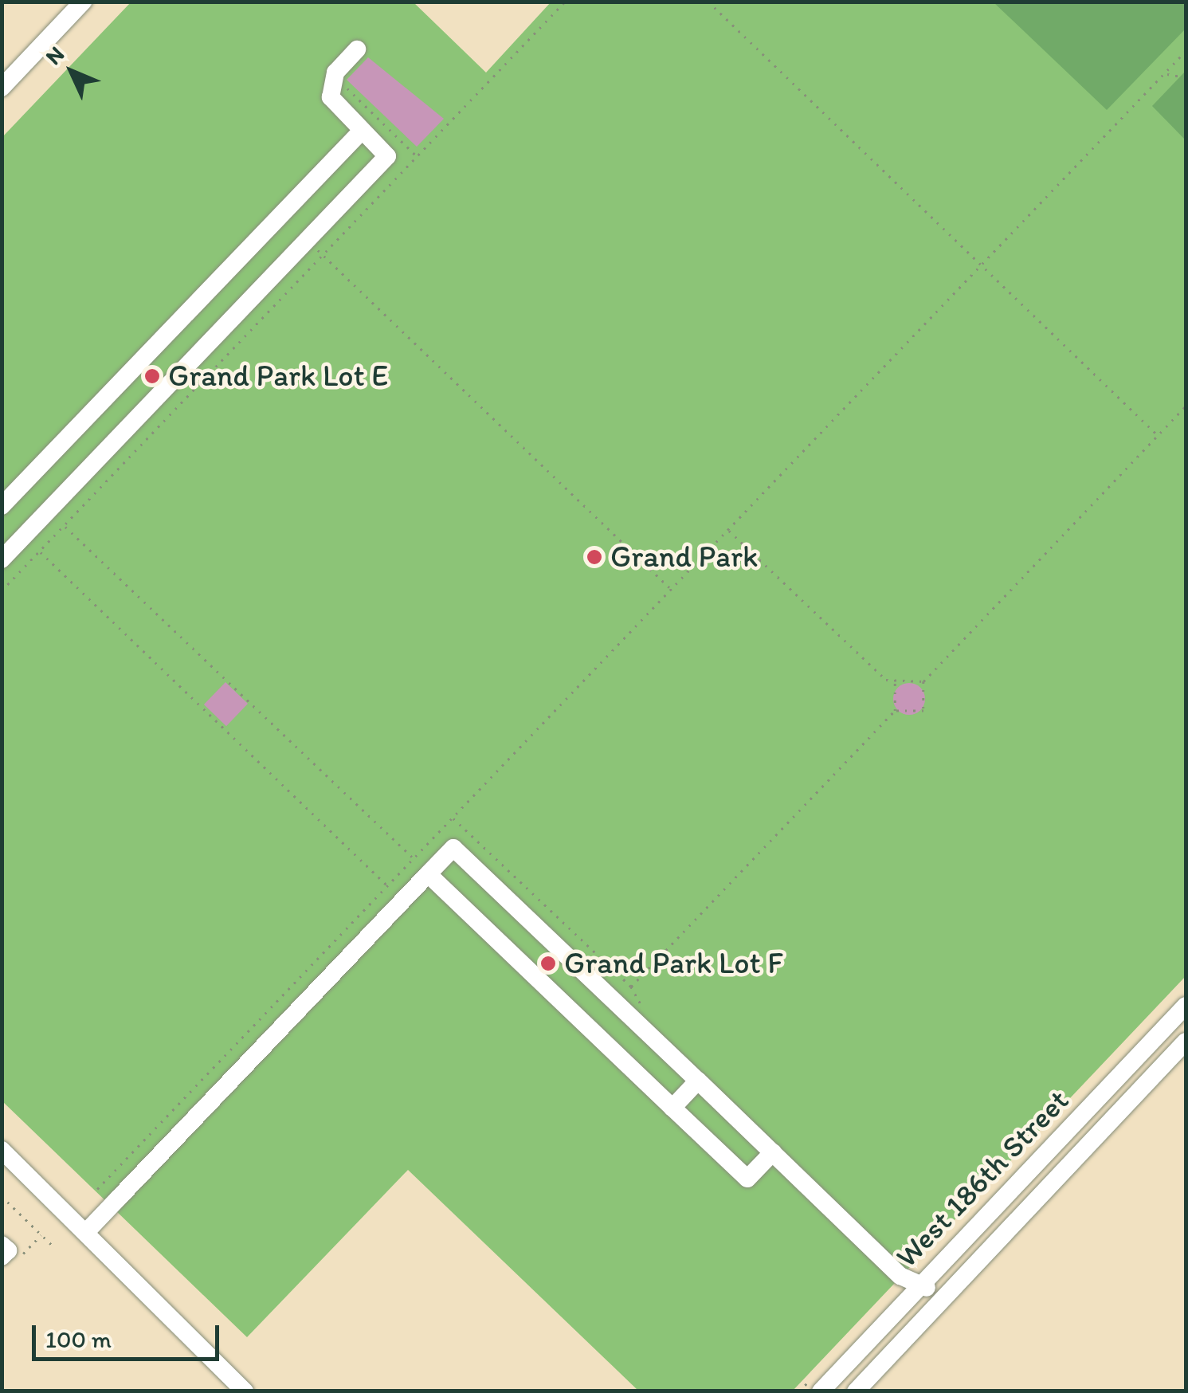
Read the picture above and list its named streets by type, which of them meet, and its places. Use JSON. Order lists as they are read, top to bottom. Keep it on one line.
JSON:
{"streets":{"street":["West 186th Street"]},"places":["Grand Park Lot E","Grand Park","Grand Park Lot F"],"scale_bar":"100 m","north":"top left"}
